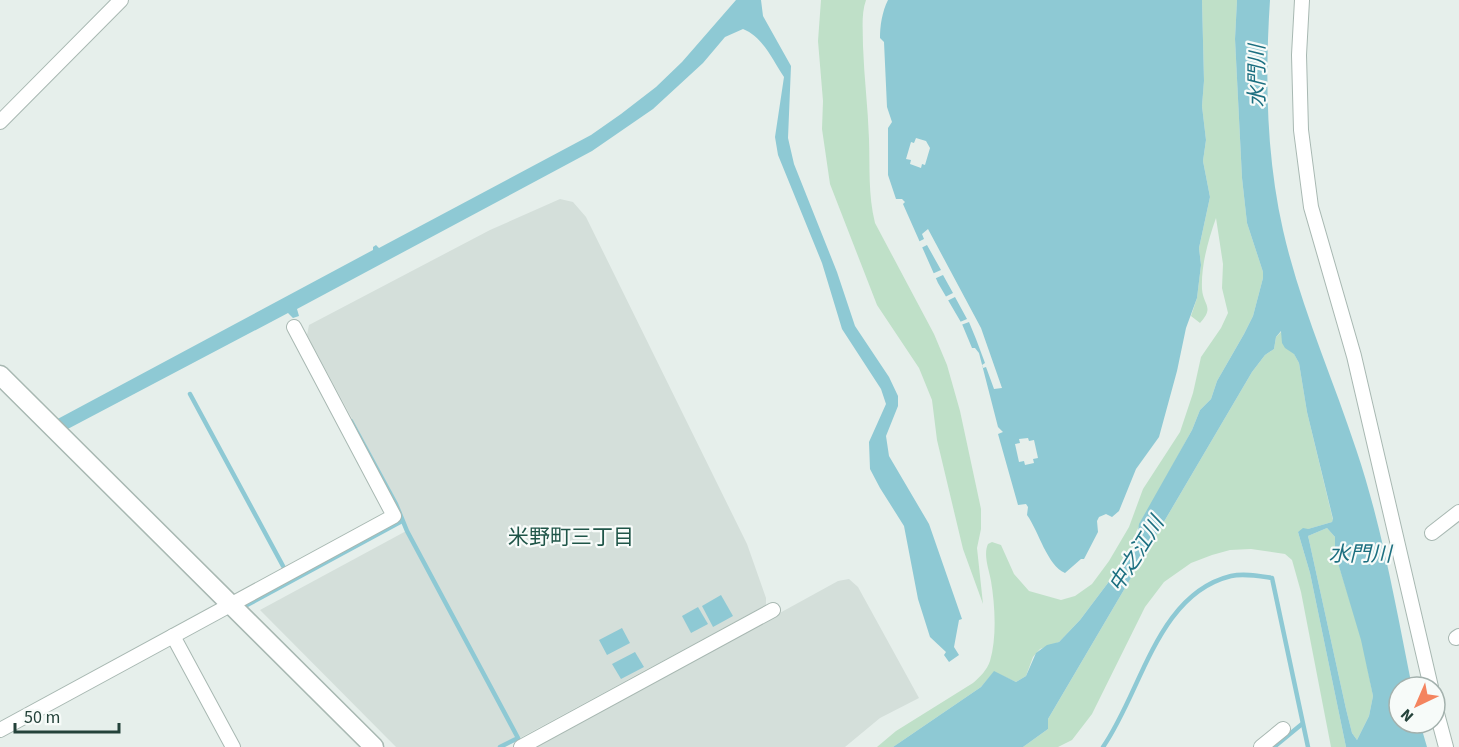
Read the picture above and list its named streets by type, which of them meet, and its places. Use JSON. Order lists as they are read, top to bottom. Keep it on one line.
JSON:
{"districts":["米野町三丁目"],"water":["水門川","中之江川"],"scale_bar":"50 m","north":"bottom left"}
